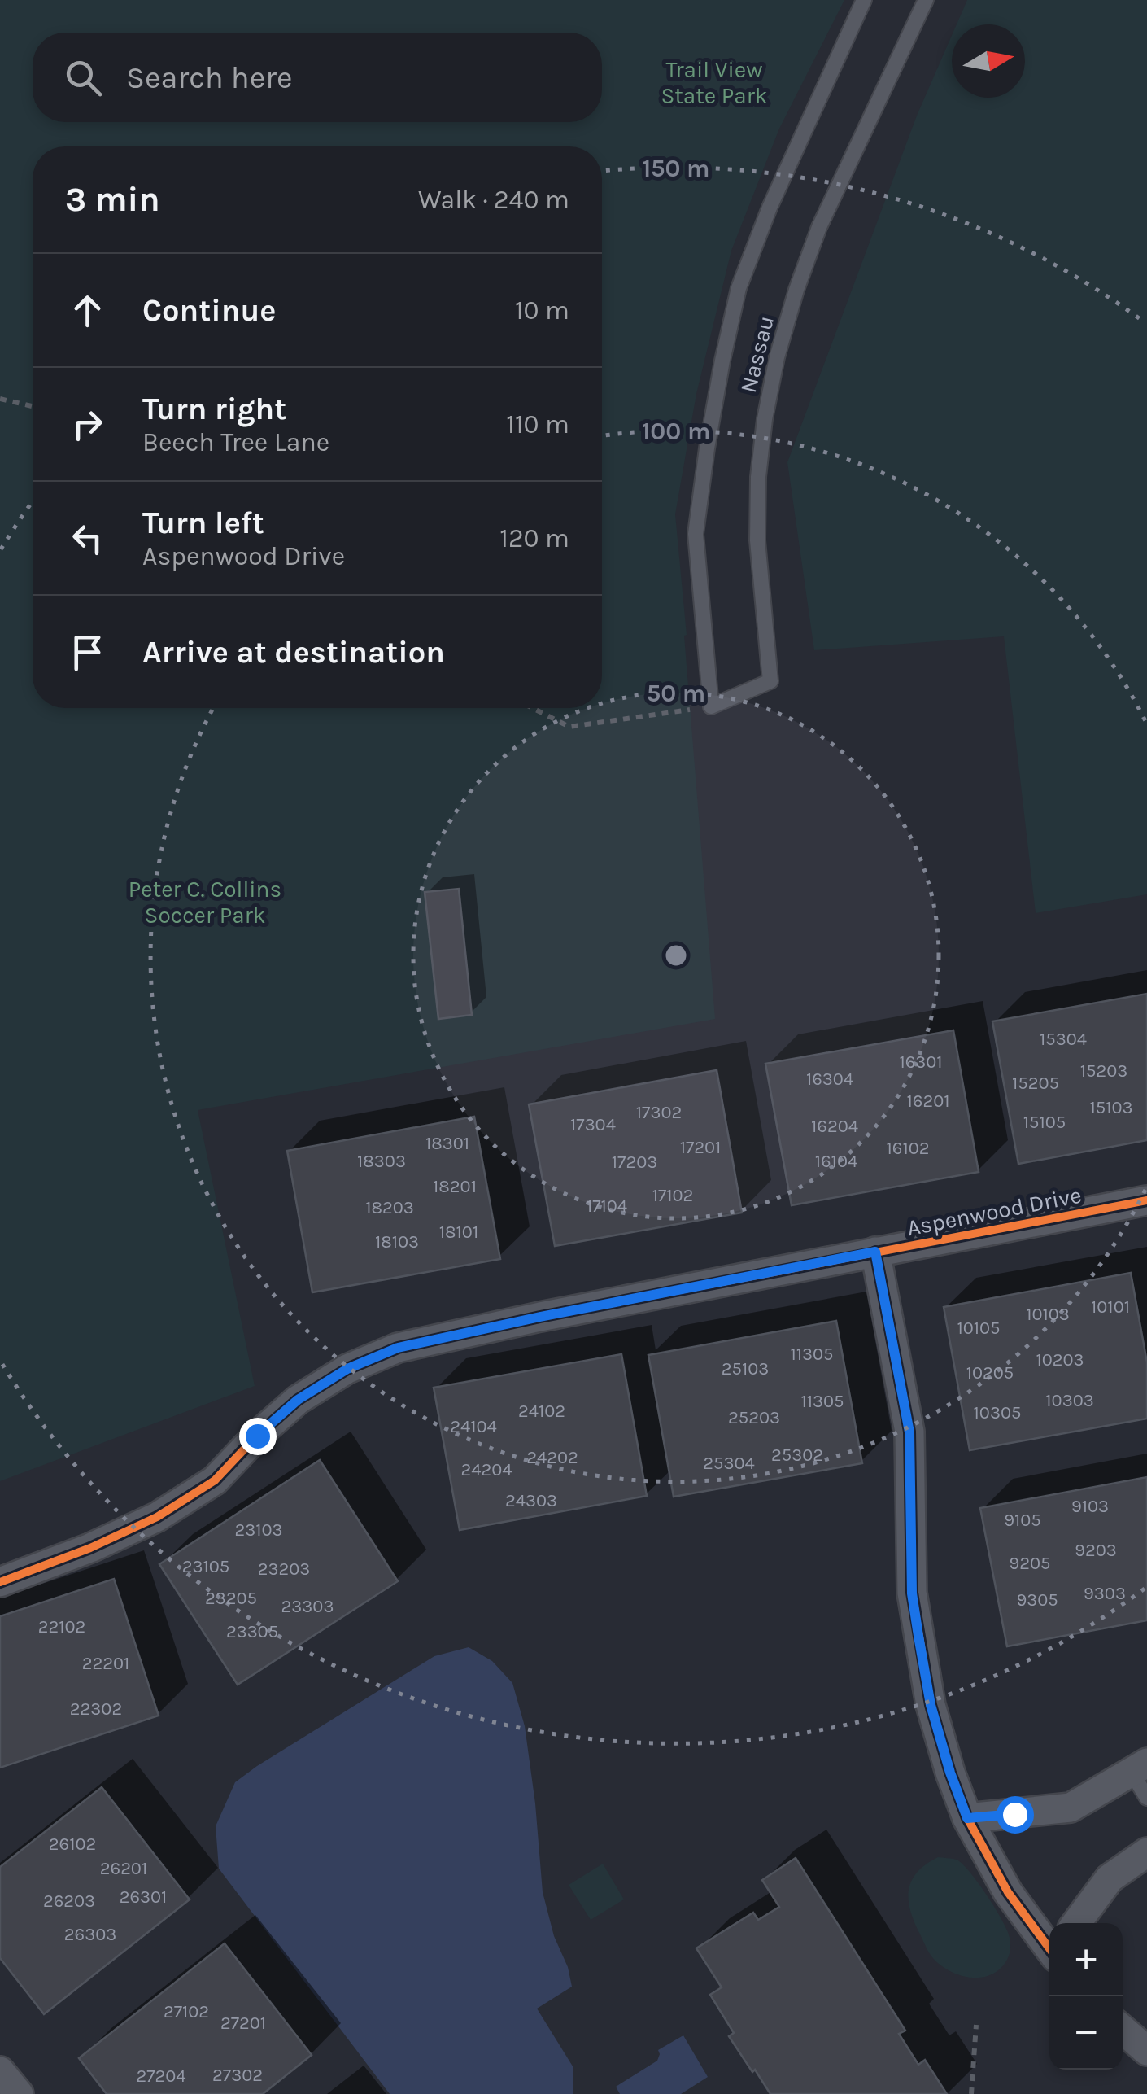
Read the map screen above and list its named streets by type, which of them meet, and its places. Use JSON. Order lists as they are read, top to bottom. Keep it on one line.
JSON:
{"streets":{"street":["Aspenwood Drive"],"lane":["Nassau"]},"parks":["Trail View State Park","Peter C. Collins Soccer Park"],"house_numbers":["15304","16301","15203","16304","15205","16201","15103","17302","15105","17304","16204","18301","17201","16102","18303","16104","17203","18201","17102","17104","18203","18101","18103","10101","10103","10105","11305","10203","25103","10205","10303","11305","24102","10305","25203","24104","25302","24202","25304","24204","24303","9103","9105","23103","9203","9205","23105","23203","9303","23205","9305","23303","22102","23305","22201","22302","26102","26201","26301","26203","26303","27102","27201","27302","27204"],"north":"right","page":{"search":"Search here","heading":["3 min","Walk · 240 m"],"list":[["Continue","10 m"],["Turn right","Beech Tree Lane","110 m"],["Turn left","Aspenwood Drive","120 m"],"Arrive at destination"],"map_buttons":["+","−"]},"rings":["150 m","100 m","50 m"]}
